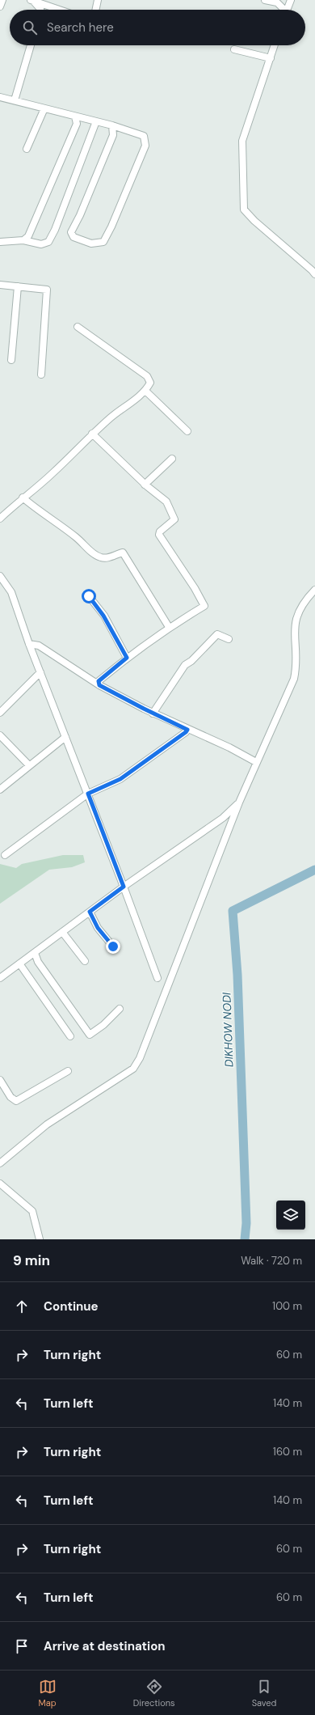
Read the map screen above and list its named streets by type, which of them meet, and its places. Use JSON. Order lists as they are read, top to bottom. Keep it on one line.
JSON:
{"water":["DIKHOW NODI"],"page":{"search":"Search here","heading":["9 min","Walk · 720 m"],"list":[["Continue","100 m"],["Turn right","60 m"],["Turn left","140 m"],["Turn right","160 m"],["Turn left","140 m"],["Turn right","60 m"],["Turn left","60 m"],"Arrive at destination"],"nav":["Map","Directions","Saved"]}}
